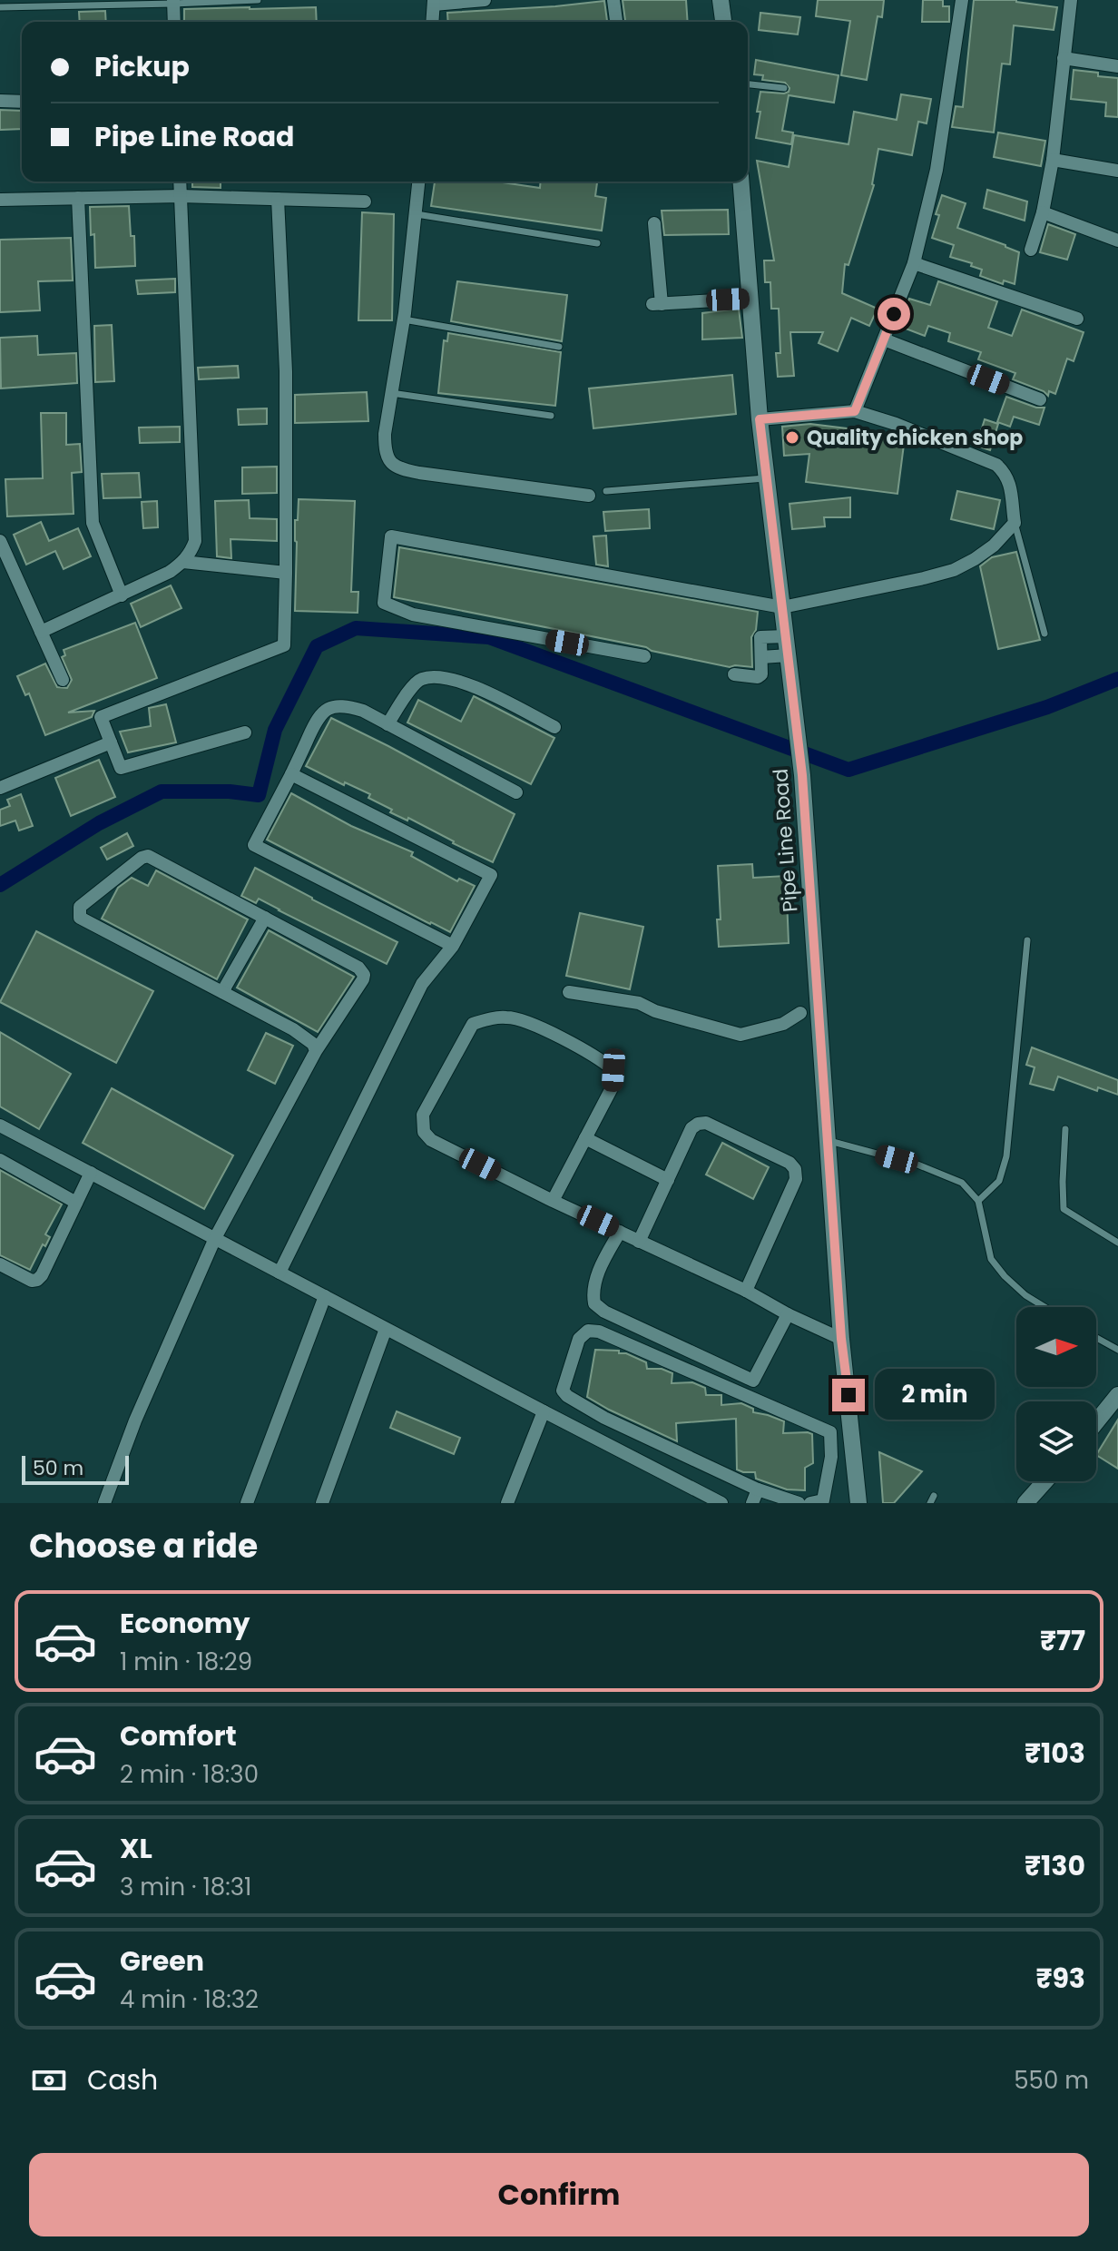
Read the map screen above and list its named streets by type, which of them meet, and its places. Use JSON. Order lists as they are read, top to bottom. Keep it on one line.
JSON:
{"streets":{"street":["Pipe Line Road"]},"places":["Quality chicken shop"],"scale_bar":"50 m","north":"right","page":{"banner":["Pickup","Pipe Line Road"],"bubble":"2 min","scale":"50 m","heading":"Choose a ride","list":[{"name":"Economy","note":"1 min · 18:29","value":"₹77"},{"name":"Comfort","note":"2 min · 18:30","value":"₹103"},{"name":"XL","note":"3 min · 18:31","value":"₹130"},{"name":"Green","note":"4 min · 18:32","value":"₹93"}],"pay":["Cash","550 m"],"buttons":"Confirm"}}
